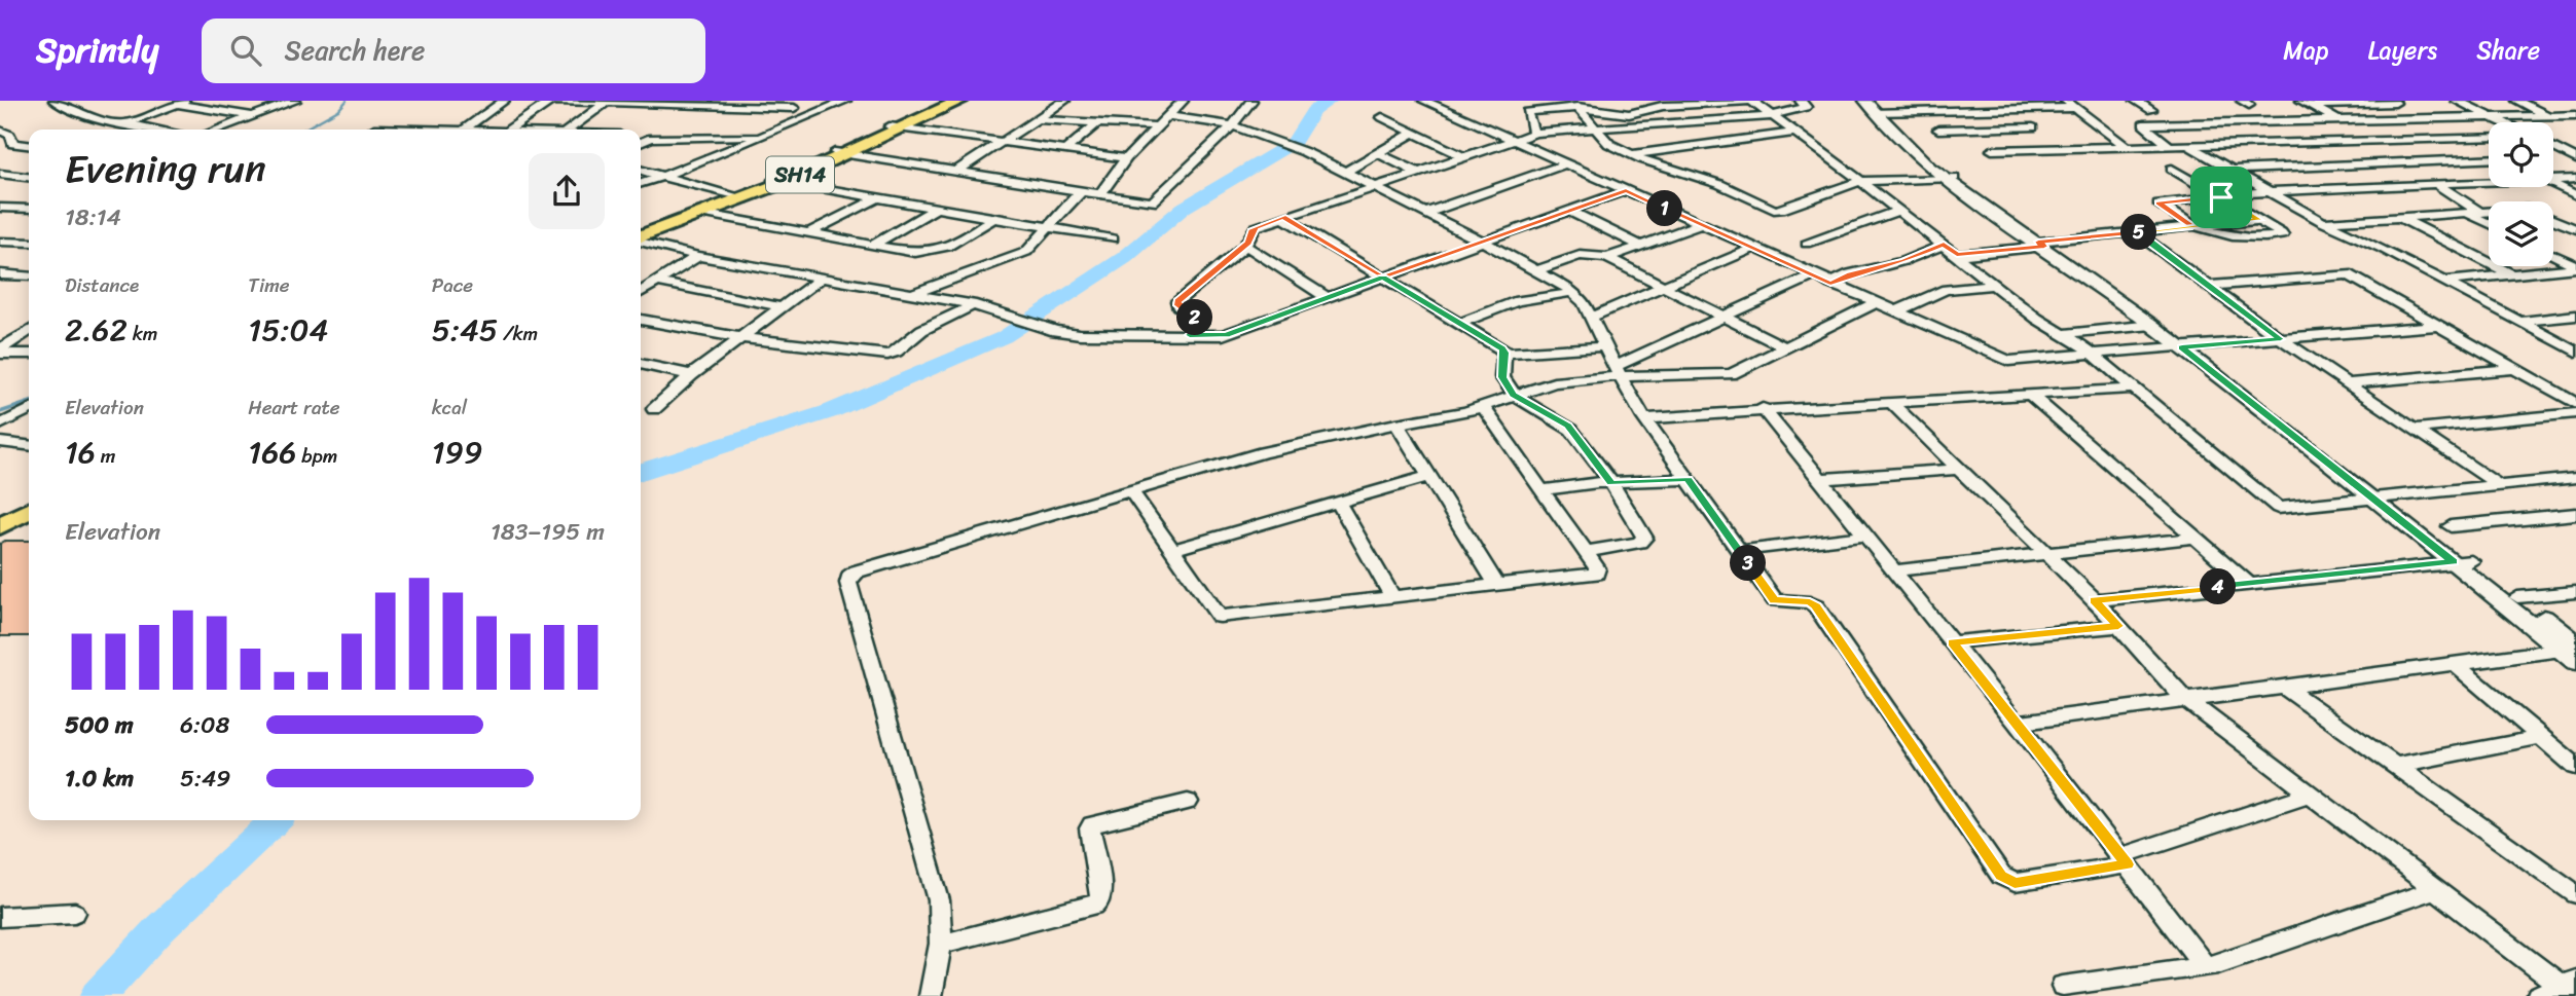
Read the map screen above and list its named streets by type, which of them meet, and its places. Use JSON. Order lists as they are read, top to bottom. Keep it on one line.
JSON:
{"streets":{"main road":["SH14"]},"page":{"header":"Sprintly","search":"Search here","nav":["Map","Layers","Share"],"heading":["Evening run","18:14"],"pins":["1","5","2","3","4"],"stats":[["Distance","2.62 km"],["Time","15:04"],["Pace","5:45 /km"],["Elevation","16 m"],["Heart rate","166 bpm"],["kcal","199"]],"chart":["Elevation","183–195 m"],"list":[{"name":"500 m","note":"6:08"},{"name":"1.0 km","note":"5:49"}]}}
